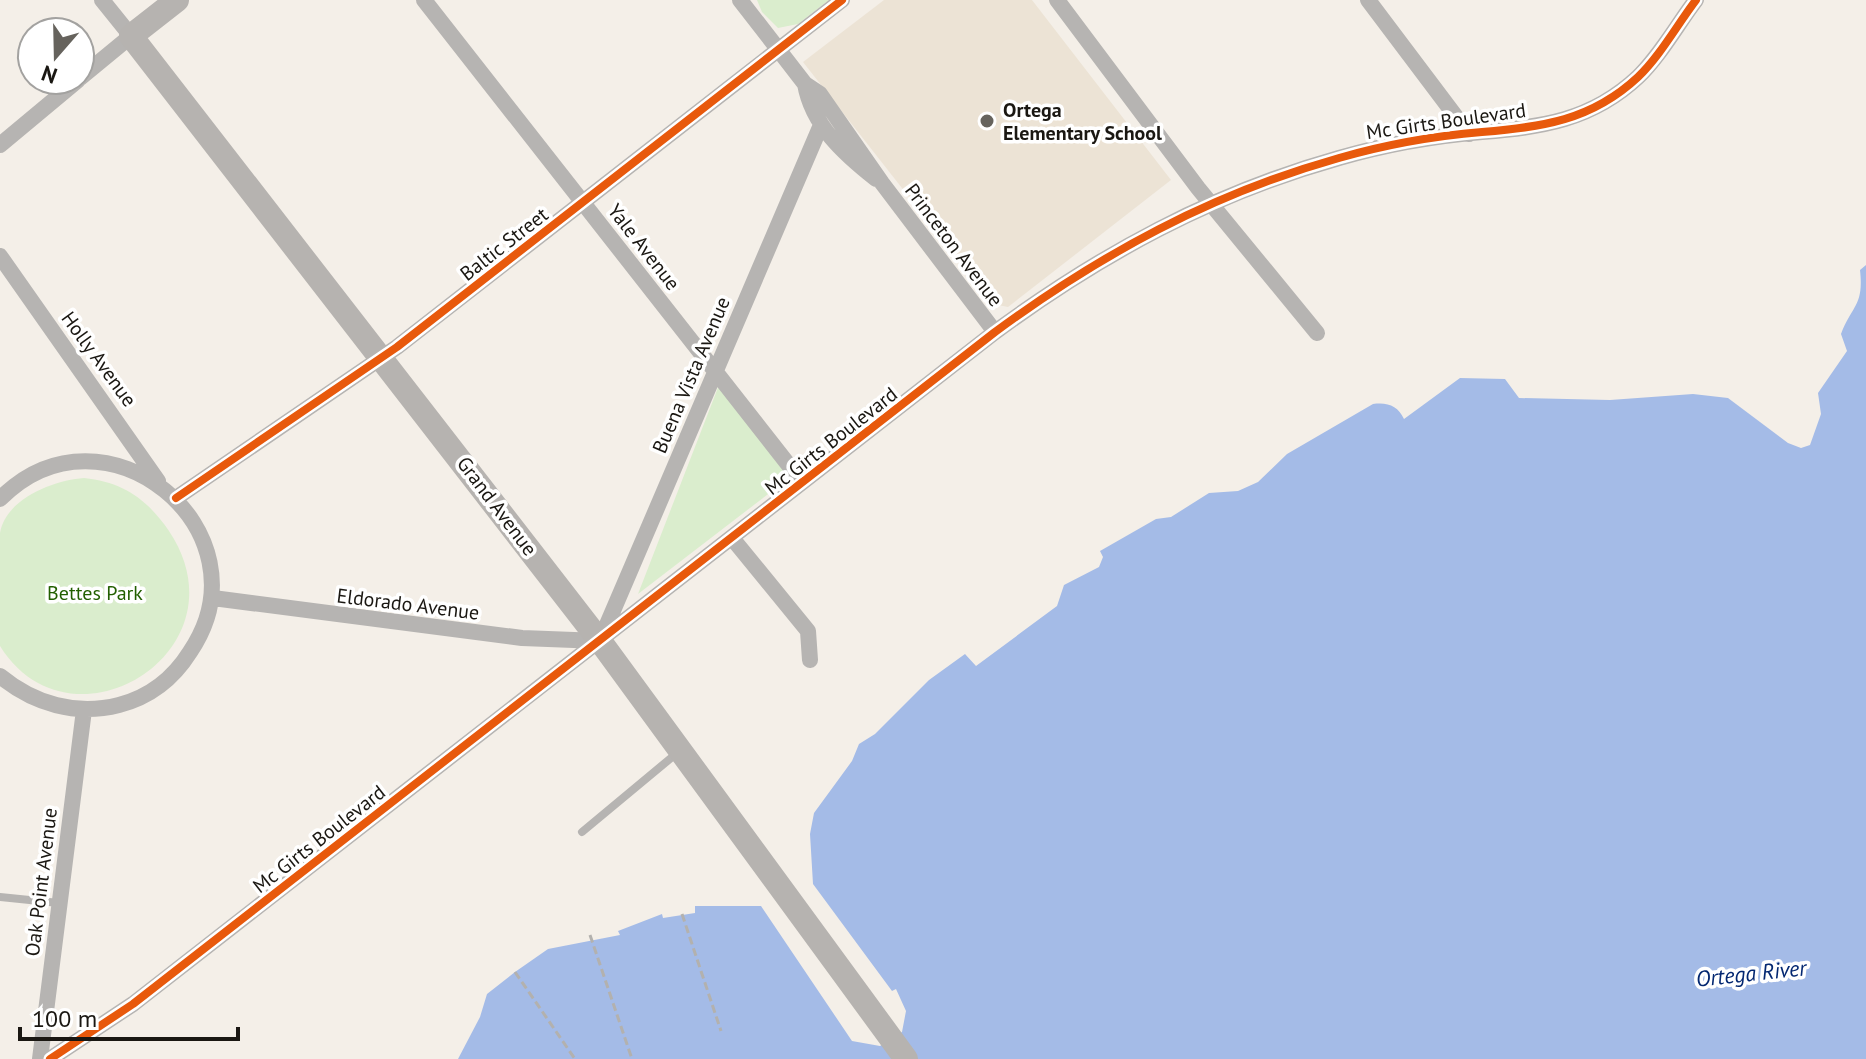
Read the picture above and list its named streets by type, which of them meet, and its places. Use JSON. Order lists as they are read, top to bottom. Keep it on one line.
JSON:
{"streets":{"main road":["Grand Avenue"],"street":["Mc Girts Boulevard","Baltic Street","Princeton Avenue","Yale Avenue","Holly Avenue","Buena Vista Avenue","Eldorado Avenue","Oak Point Avenue"]},"crossings":[["Mc Girts Boulevard","Princeton Avenue"],["Mc Girts Boulevard","Yale Avenue"],["Mc Girts Boulevard","Buena Vista Avenue"],["Mc Girts Boulevard","Grand Avenue"],["Mc Girts Boulevard","Eldorado Avenue"],["Baltic Street","Princeton Avenue"],["Baltic Street","Yale Avenue"],["Baltic Street","Grand Avenue"],["Princeton Avenue","Buena Vista Avenue"],["Yale Avenue","Buena Vista Avenue"],["Buena Vista Avenue","Grand Avenue"],["Buena Vista Avenue","Eldorado Avenue"],["Grand Avenue","Eldorado Avenue"]],"water":["Ortega River"],"parks":["Bettes Park"],"places":["Ortega Elementary School"],"scale_bar":"100 m","north":"bottom"}
